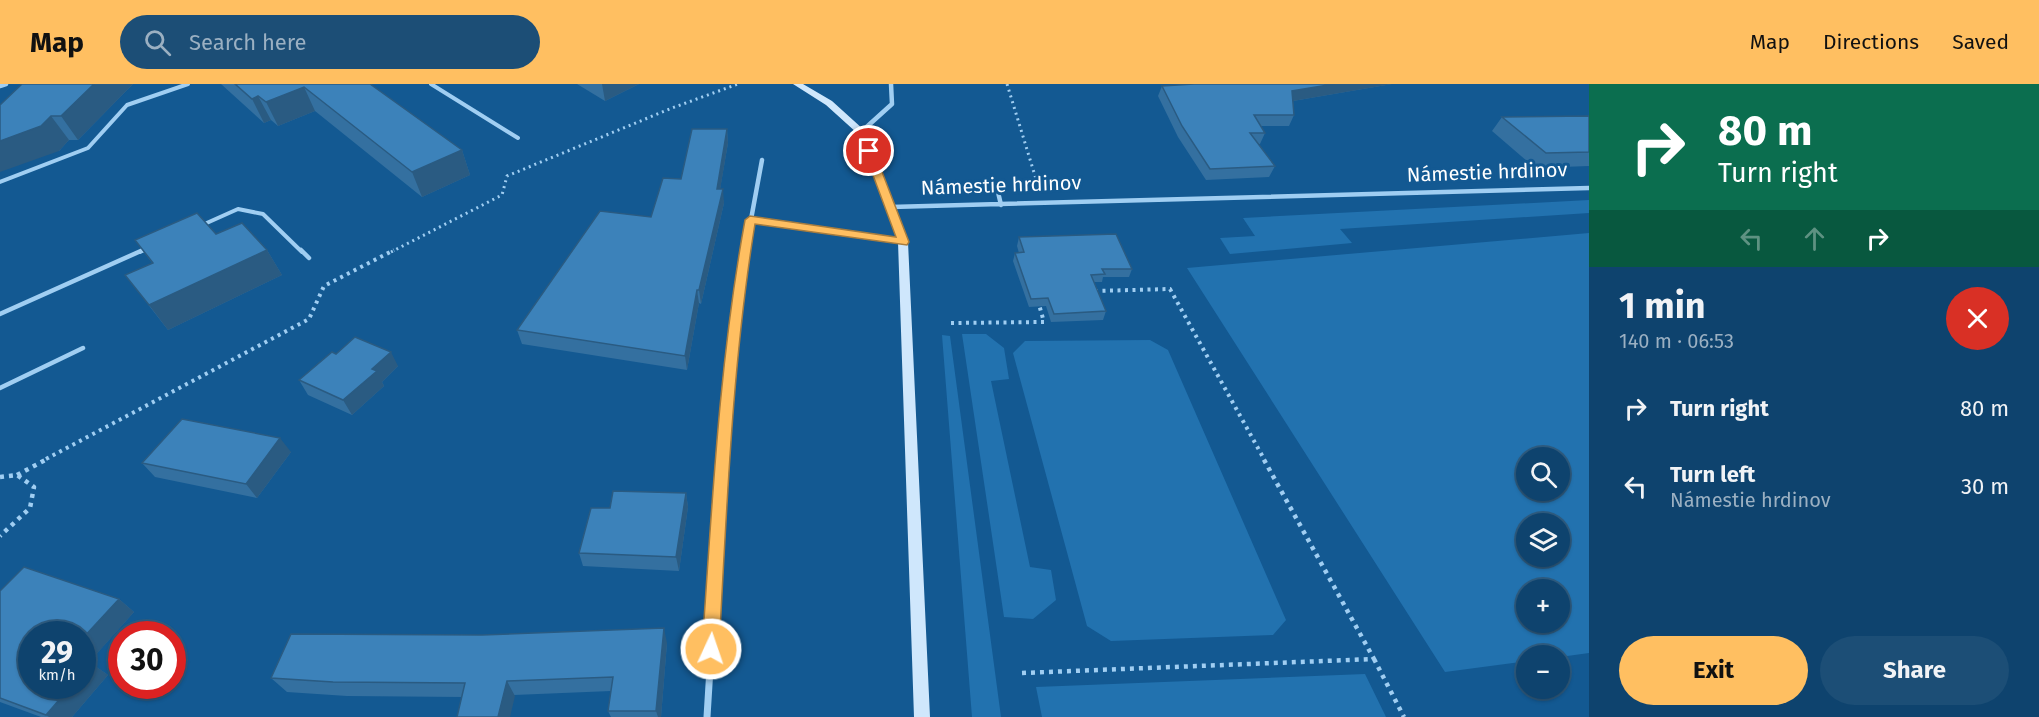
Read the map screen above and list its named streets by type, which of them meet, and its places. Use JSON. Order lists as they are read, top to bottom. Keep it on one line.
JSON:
{"streets":{"street":["Námestie hrdinov"]},"page":{"header":"Map","search":"Search here","nav":["Map","Directions","Saved"],"turn":["80 m","Turn right"],"heading":["1 min","140 m · 06:53"],"list":[{"name":"Turn right","value":"80 m"},{"name":"Turn left","note":"Námestie hrdinov","value":"30 m"}],"map_buttons":["+","−"],"speed":"29 km/h","limit":"30","buttons":["Exit","Share"]}}
